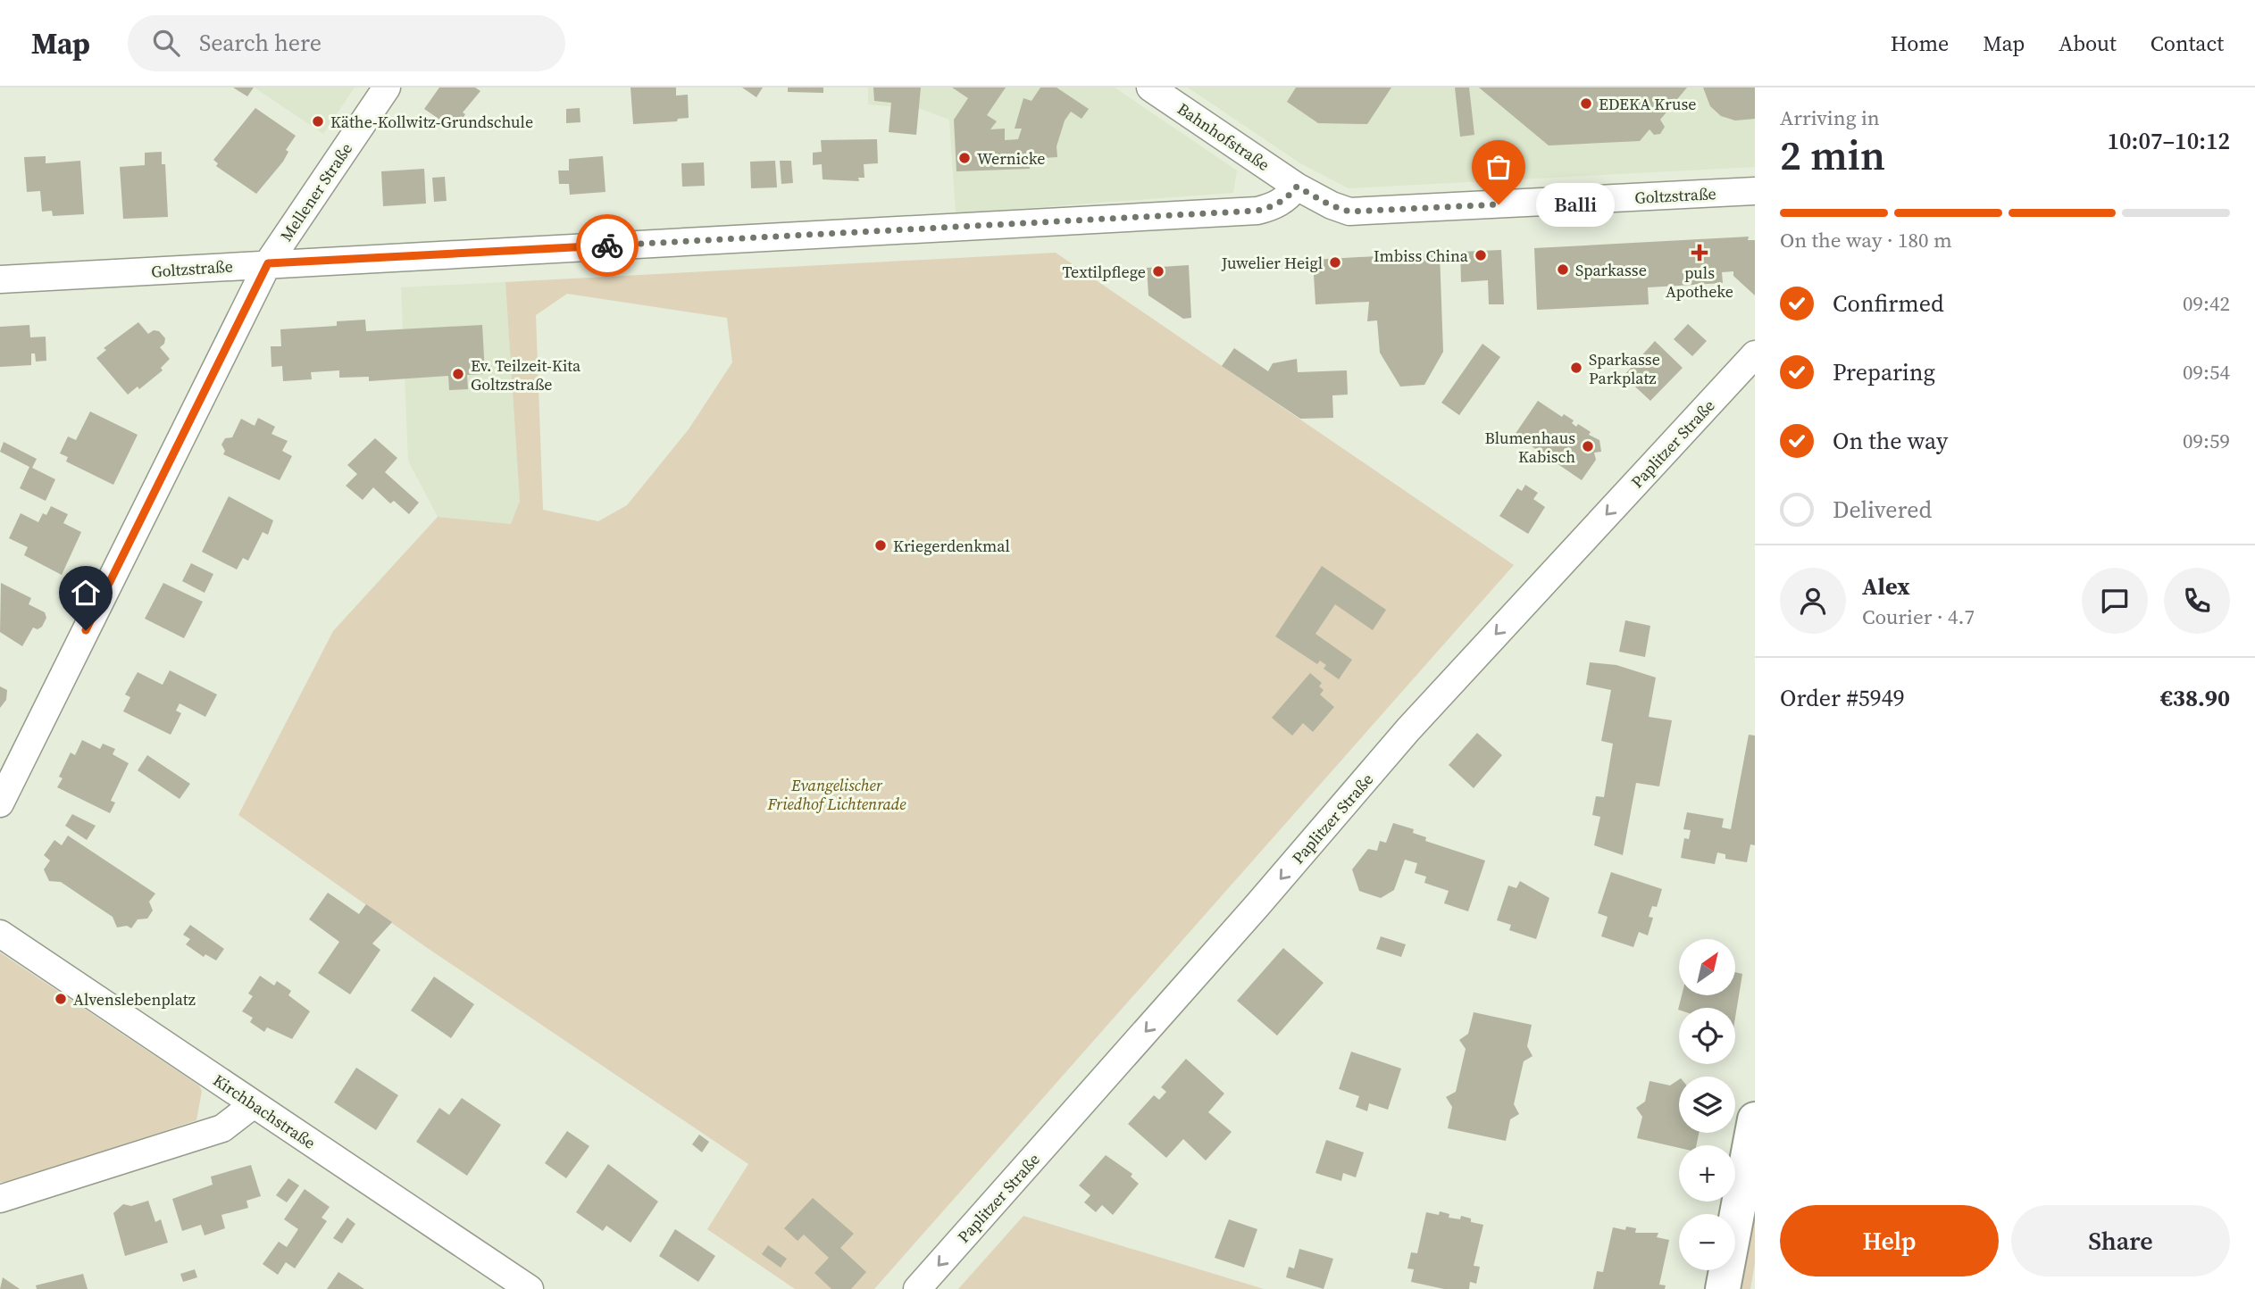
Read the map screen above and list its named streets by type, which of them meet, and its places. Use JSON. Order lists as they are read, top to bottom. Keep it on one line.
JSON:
{"streets":{"street":["Bahnhofstraße","Mellener Straße","Goltzstraße","Paplitzer Straße","Kirchbachstraße"]},"crossings":[["Bahnhofstraße","Goltzstraße"],["Mellener Straße","Goltzstraße"]],"one_way":["Paplitzer Straße"],"parks":["Evangelischer Friedhof Lichtenrade"],"places":{"other":["EDEKA Kruse","Käthe-Kollwitz-Grundschule","Wernicke","Balli","Imbiss China","Juwelier Heigl","Sparkasse","Textilpflege","Sparkasse Parkplatz","Ev. Teilzeit-Kita Goltzstraße","Blumenhaus Kabisch","Kriegerdenkmal","Alvenslebenplatz"],"health":["puls Apotheke"]},"north":"top right","page":{"header":"Map","search":"Search here","nav":["Home","Map","About","Contact"],"heading":["2 min","Arriving in","10:07–10:12"],"panel":["Alex","Courier · 4.7","Order #5949","€38.90"],"bubble":"Balli","bar":"On the way · 180 m","list":[["Confirmed","09:42"],["Preparing","09:54"],["On the way","09:59"],"Delivered"],"map_buttons":["+","−"],"buttons":["Help","Share"]}}
